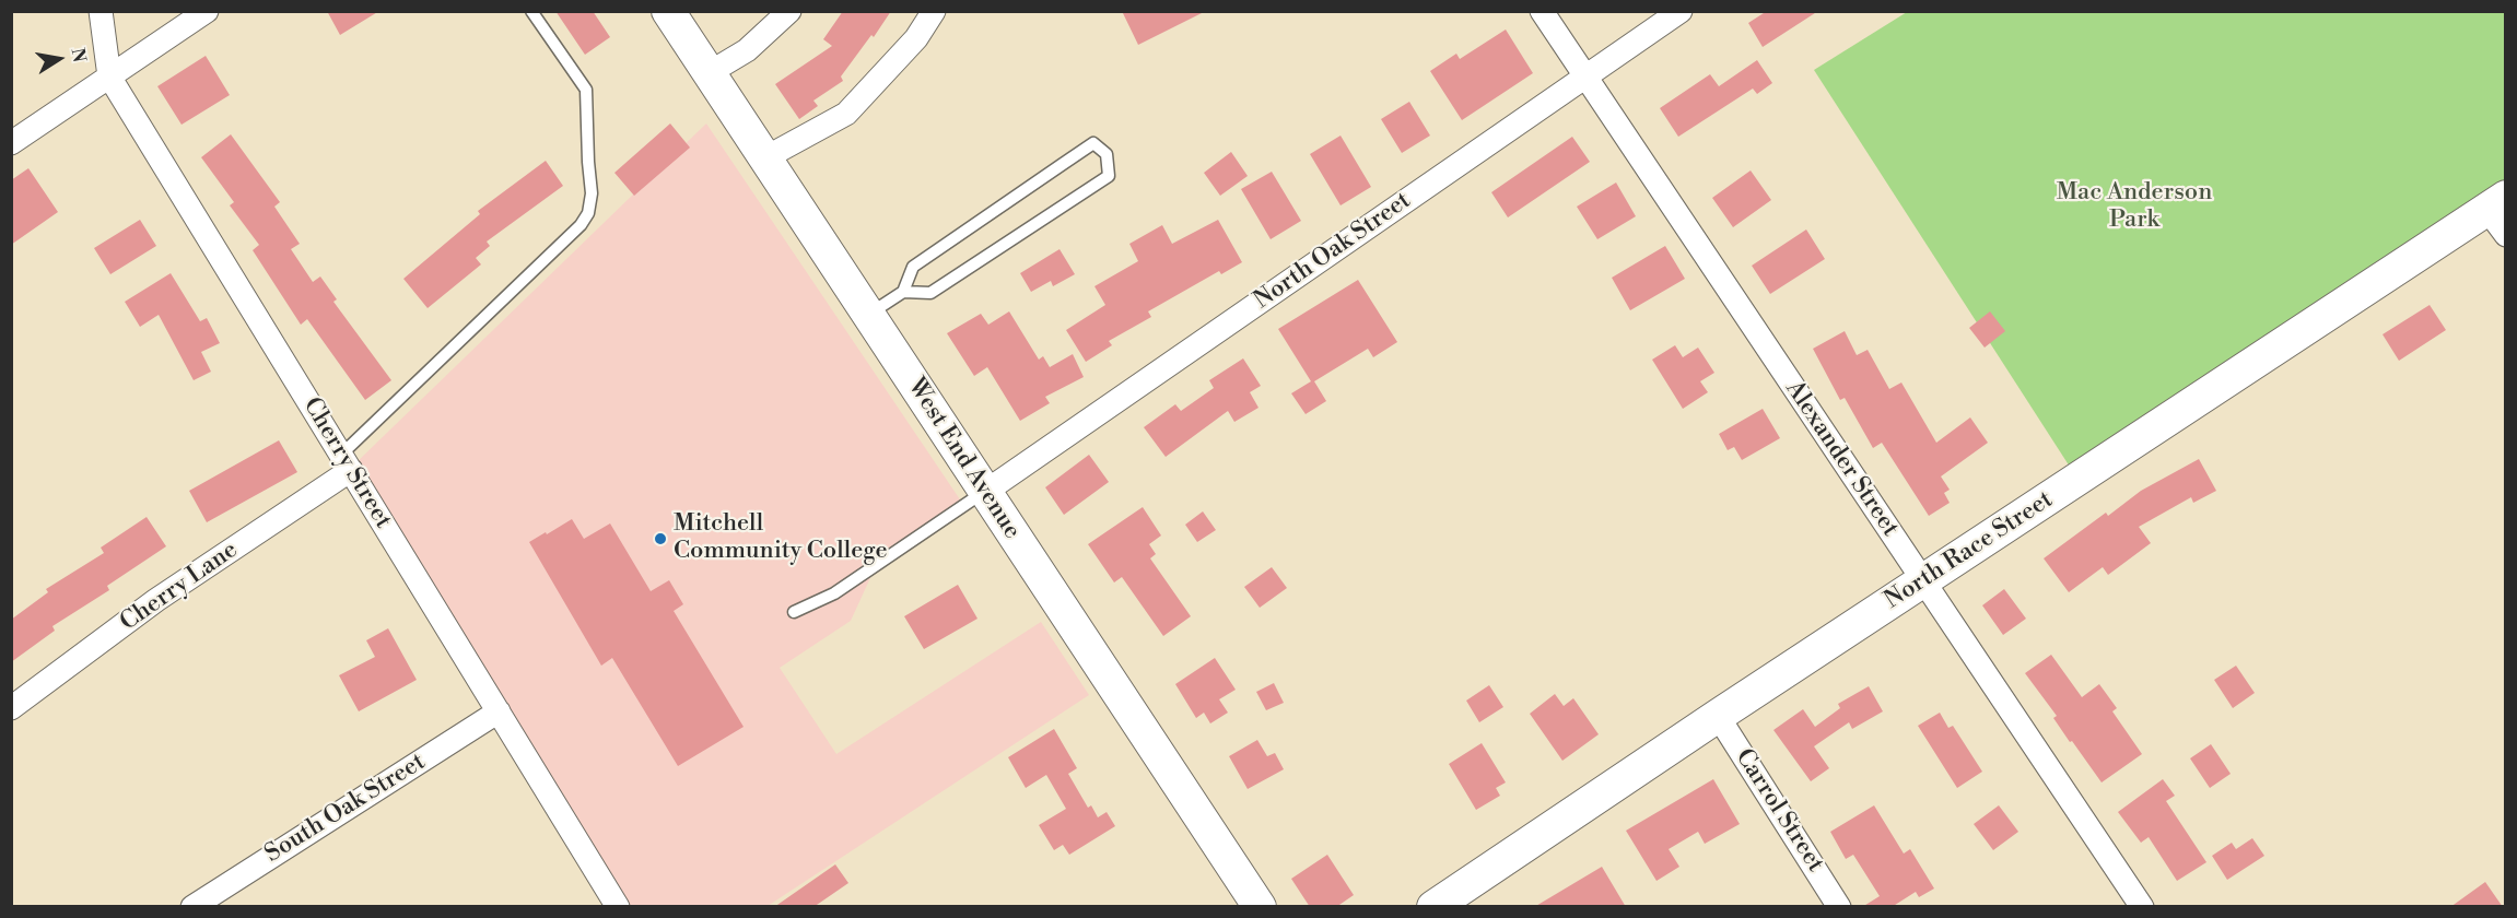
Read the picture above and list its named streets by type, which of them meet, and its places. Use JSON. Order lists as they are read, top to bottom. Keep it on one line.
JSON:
{"streets":{"street":["North Oak Street","West End Avenue","Alexander Street","Cherry Street","North Race Street","Cherry Lane","South Oak Street","Carrol Street"]},"crossings":[["North Oak Street","West End Avenue"],["North Oak Street","Alexander Street"],["Alexander Street","North Race Street"],["Cherry Street","Cherry Lane"],["Cherry Street","South Oak Street"],["North Race Street","Carrol Street"]],"parks":["Mac Anderson Park"],"places":["Mitchell Community College"],"north":"right"}
